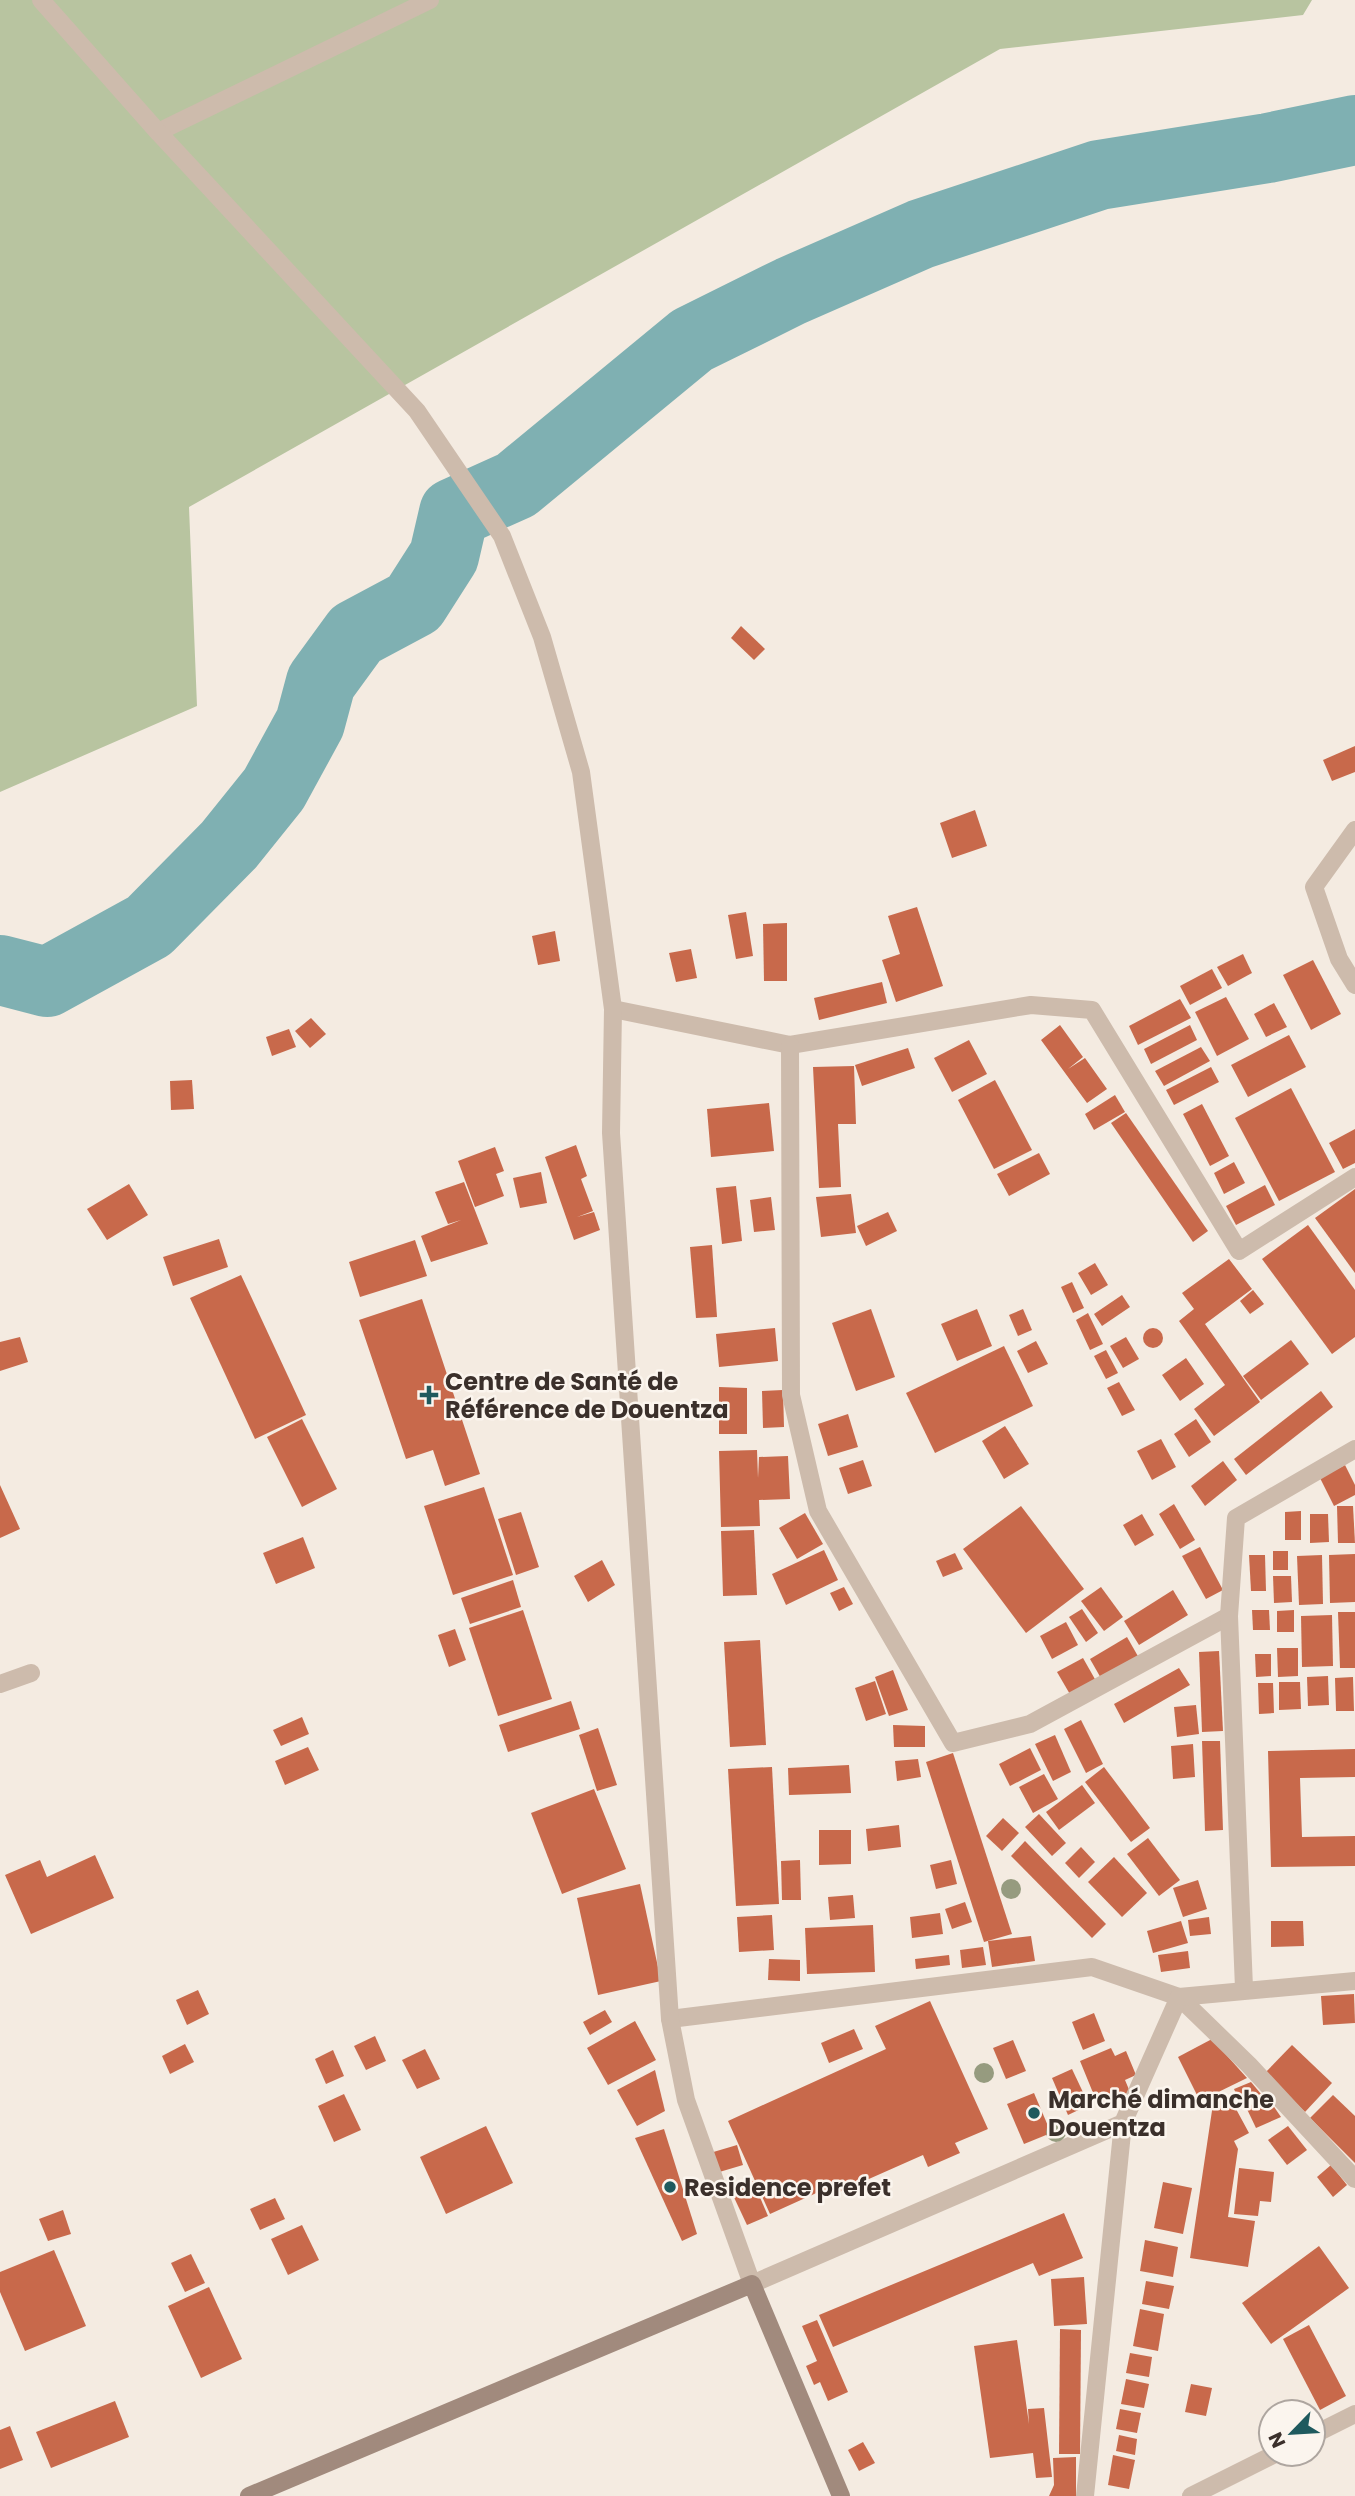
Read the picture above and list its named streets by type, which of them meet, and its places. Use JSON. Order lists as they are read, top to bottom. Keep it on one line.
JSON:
{"places":{"health":["Centre de Santé de Référence de Douentza"],"other":["Marché dimanche Douentza","Residence prefet"]},"north":"bottom left"}
